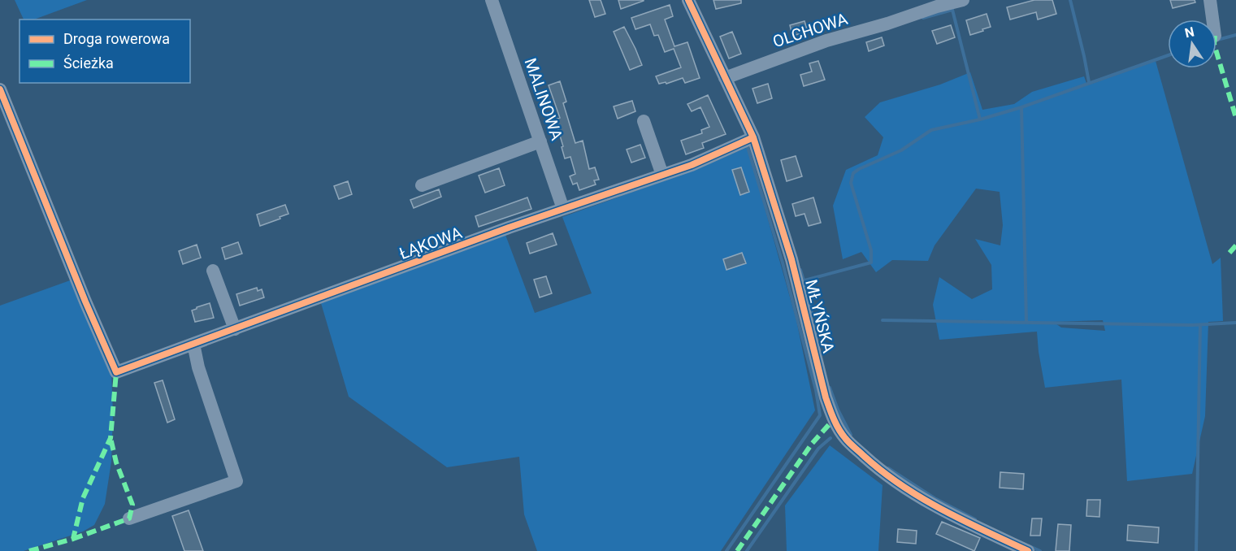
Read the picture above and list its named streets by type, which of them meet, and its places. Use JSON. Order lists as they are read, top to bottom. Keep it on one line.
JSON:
{"streets":{"street":["OLCHOWA","MALINOWA","ŁĄKOWA","MŁYŃSKA"]},"crossings":[["OLCHOWA","MŁYŃSKA"],["MALINOWA","ŁĄKOWA"],["ŁĄKOWA","MŁYŃSKA"]],"legend":["Droga rowerowa","Ścieżka"],"north":"top"}
